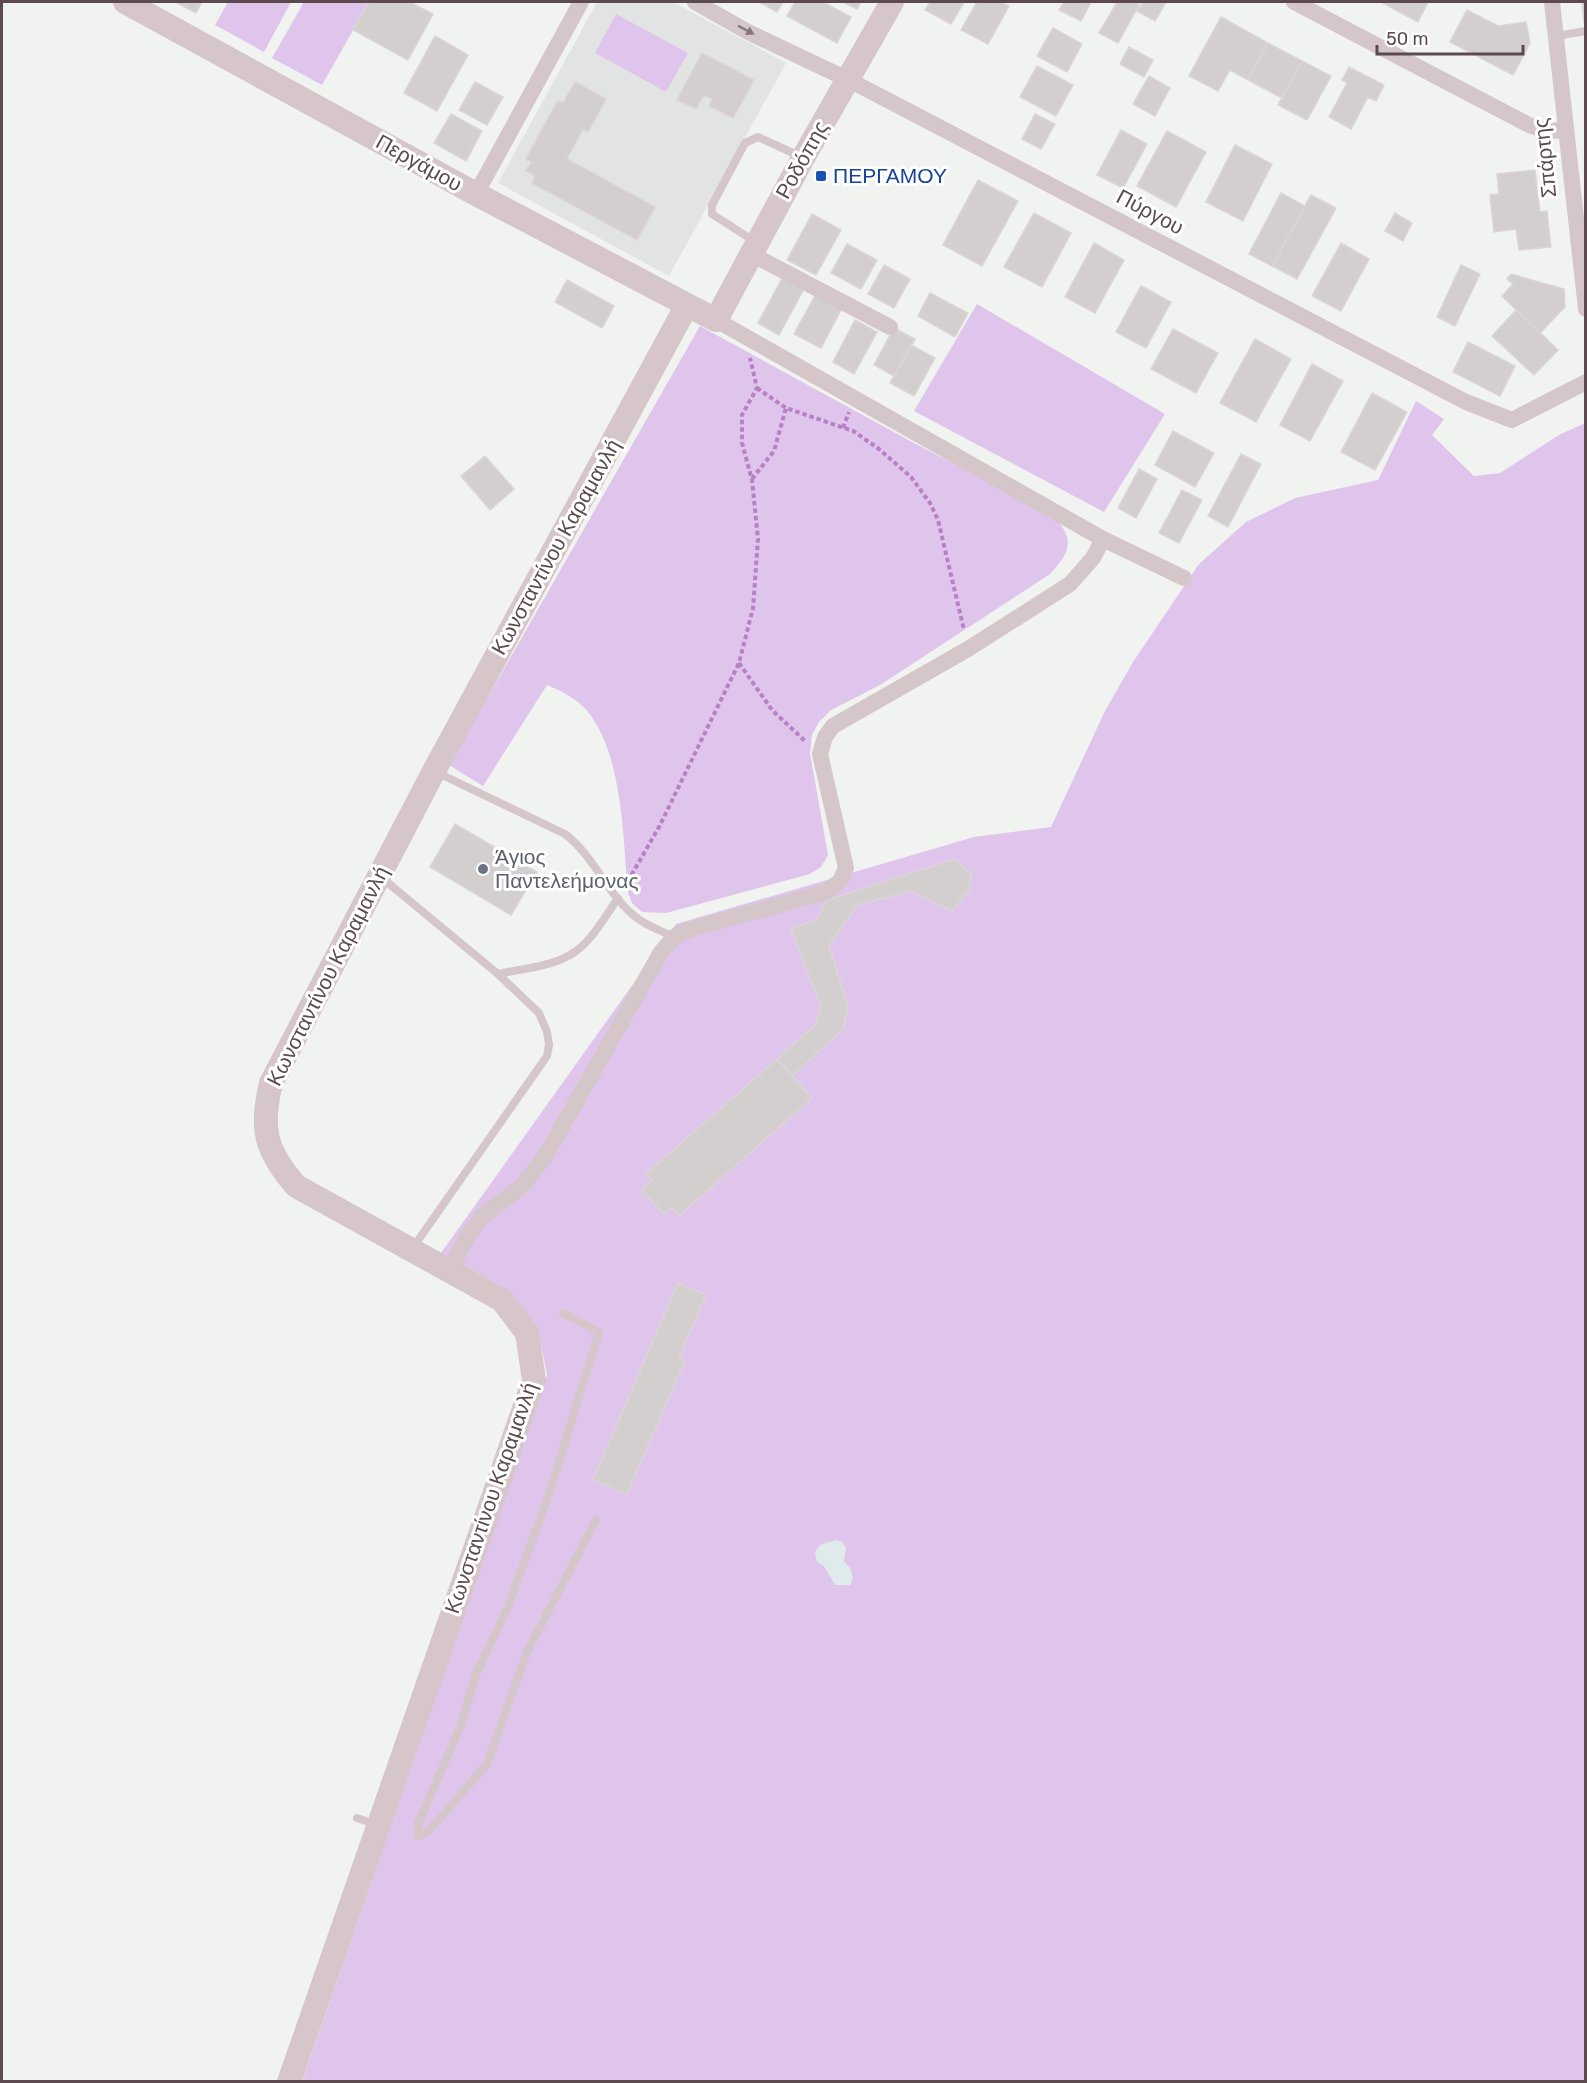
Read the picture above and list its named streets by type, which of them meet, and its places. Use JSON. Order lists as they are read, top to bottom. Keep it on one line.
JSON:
{"streets":{"street":["Σπάρτης","Ροδόπης","Περγάμου","Πύργου","Κωνσταντίνου Καραμανλή"]},"crossings":[["Ροδόπης","Περγάμου"],["Ροδόπης","Πύργου"],["Περγάμου","Κωνσταντίνου Καραμανλή"]],"places":{"transit":["ΠΕΡΓΑΜΟΥ"],"other":["Άγιος Παντελεήμονας"]},"scale_bar":"50 m"}
